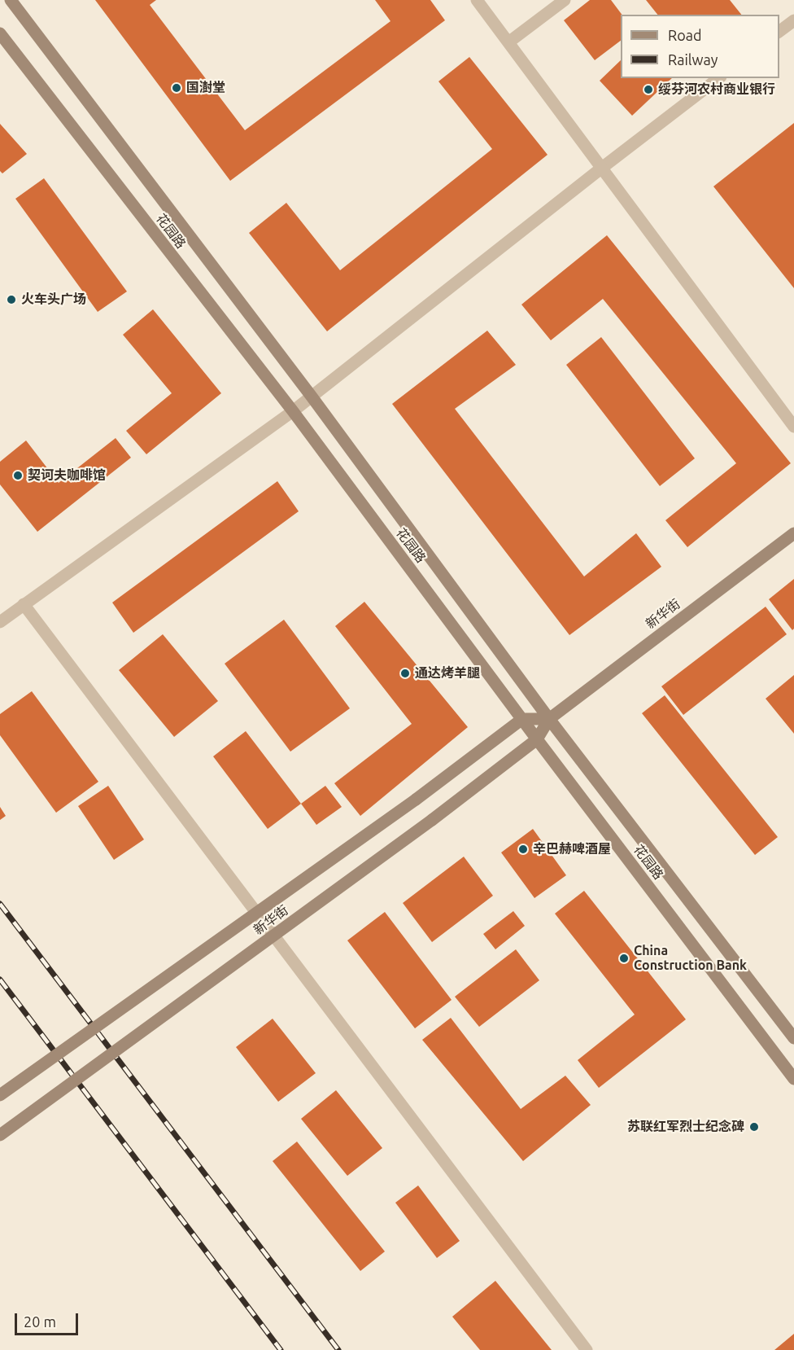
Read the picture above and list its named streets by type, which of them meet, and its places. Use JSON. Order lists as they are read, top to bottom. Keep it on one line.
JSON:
{"streets":{"main road":["花园路","新华街"]},"crossings":[["花园路","新华街"]],"places":["国澍堂","绥芬河农村商业银行","火车头广场","契诃夫咖啡馆","通达烤羊腿","辛巴赫啤酒屋","China Construction Bank","苏联红军烈士纪念碑"],"legend":["Road","Railway"],"scale_bar":"20 m"}
